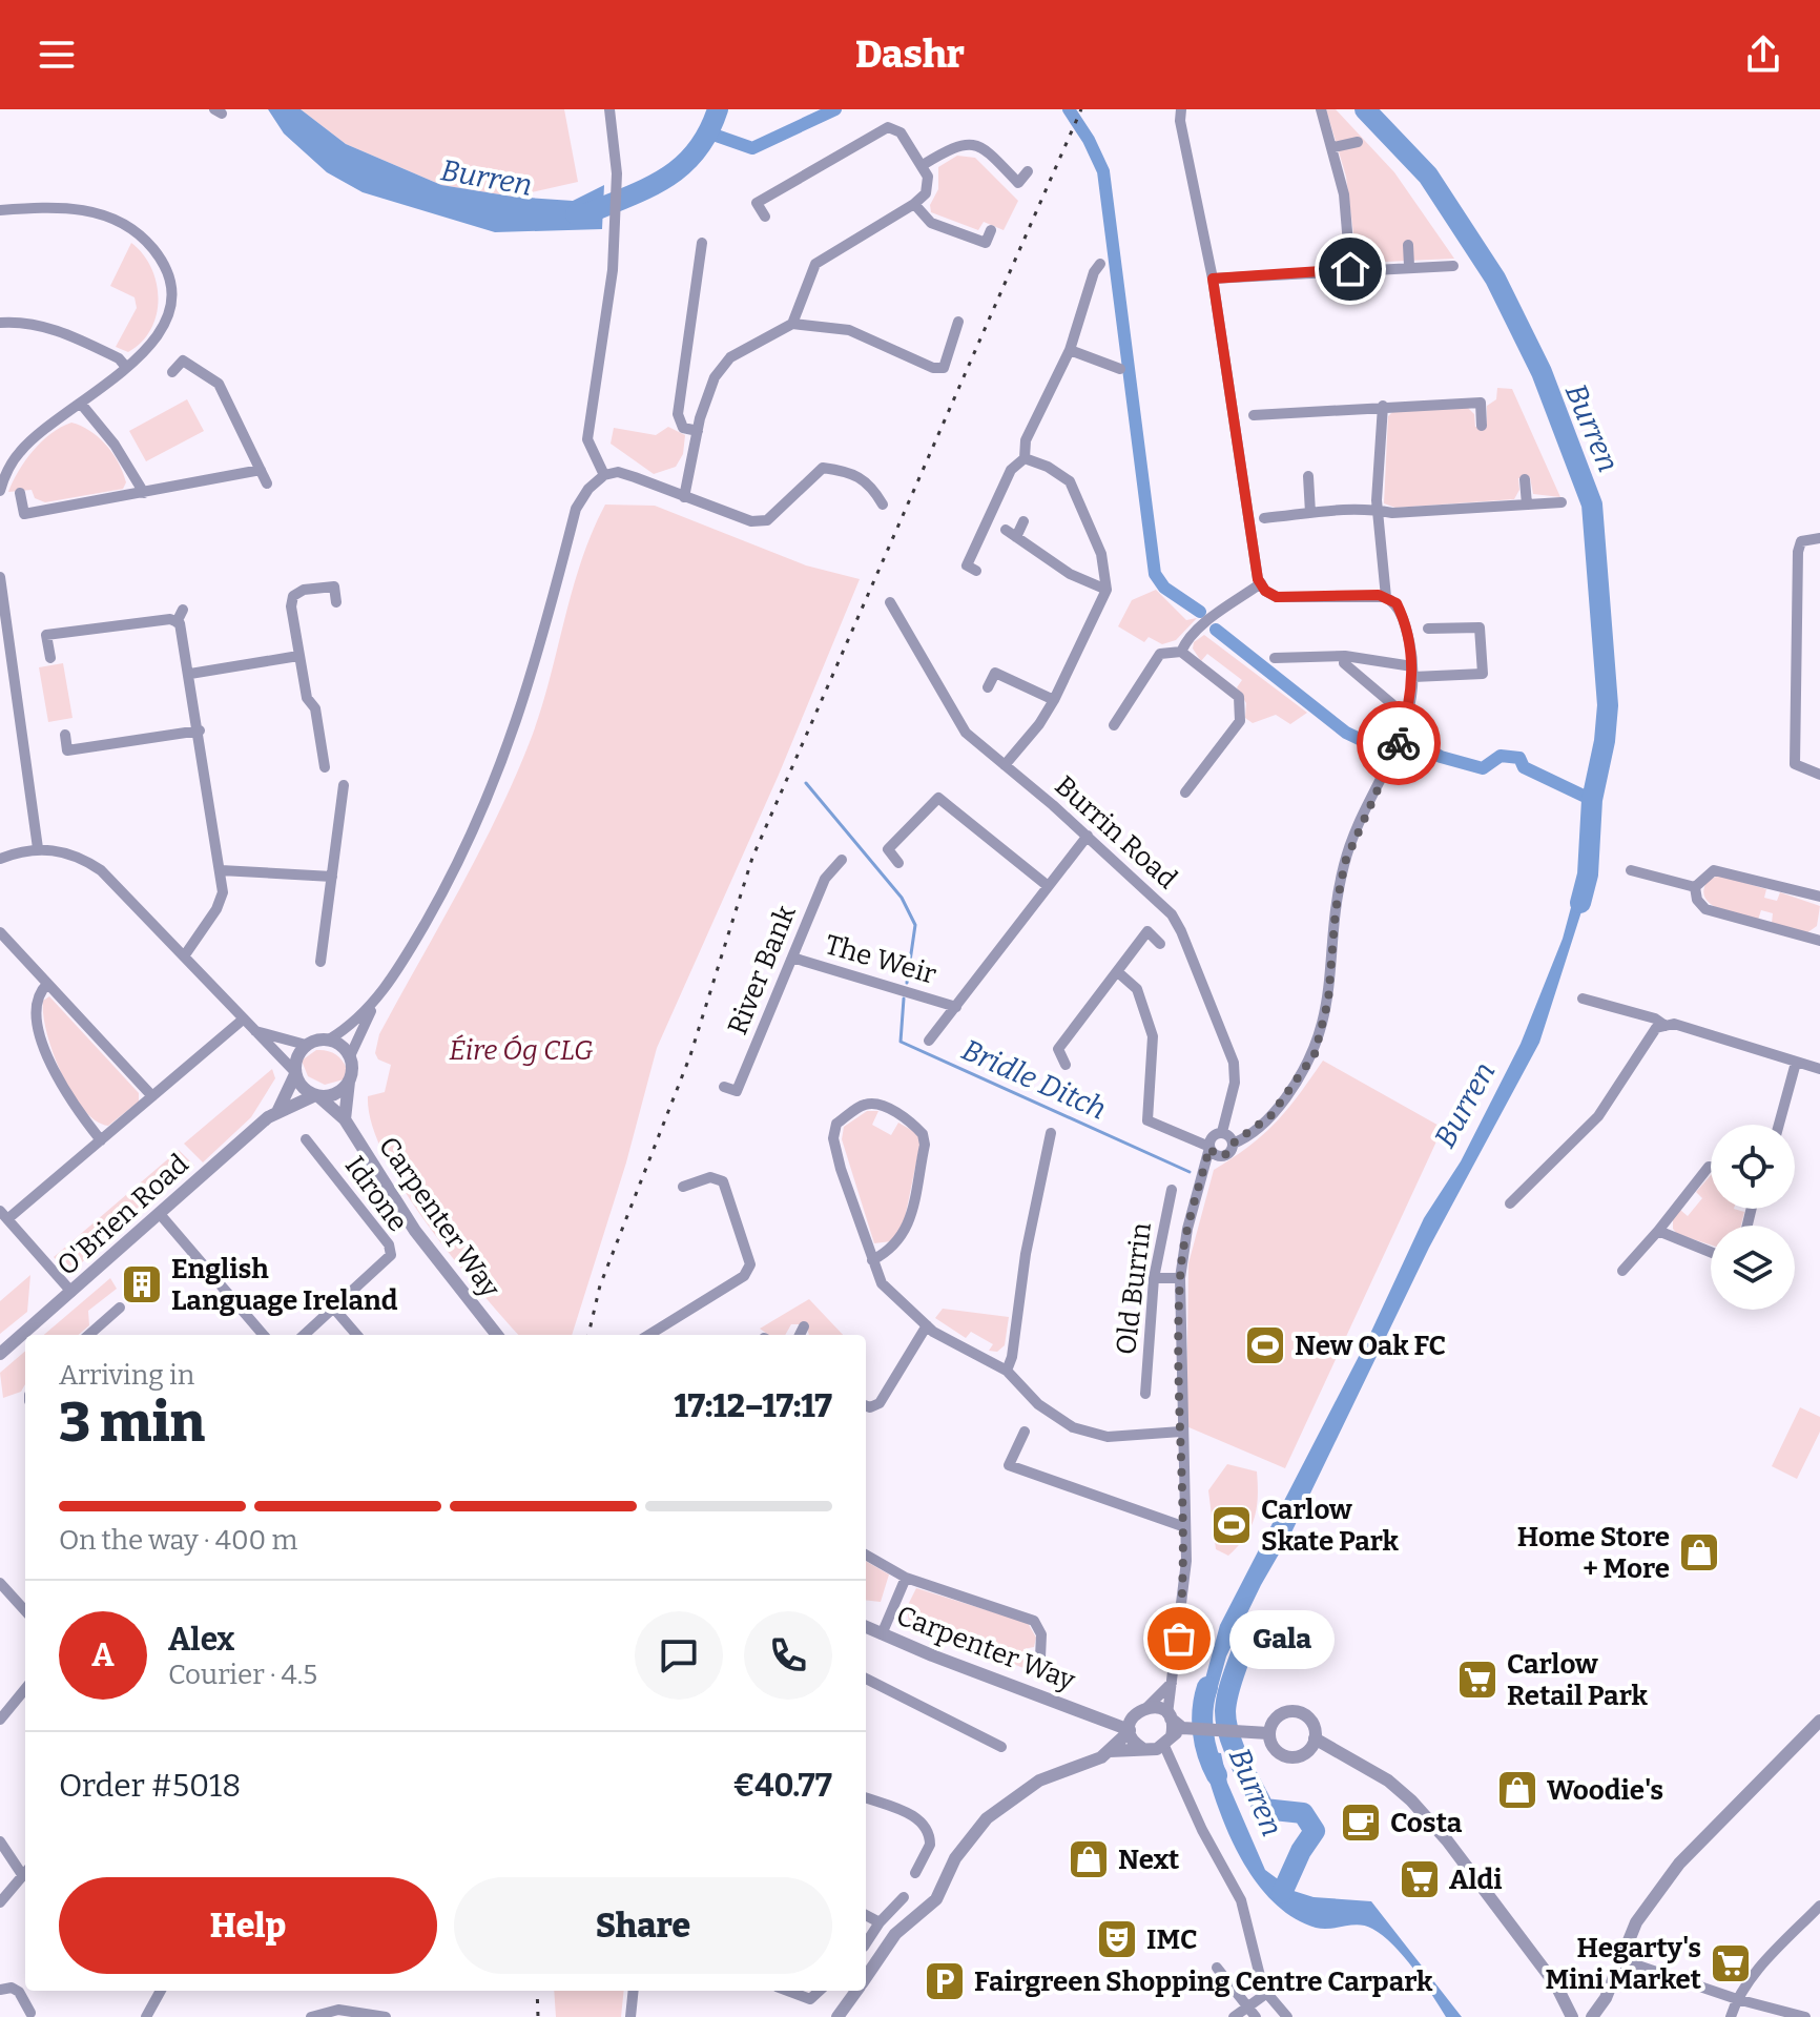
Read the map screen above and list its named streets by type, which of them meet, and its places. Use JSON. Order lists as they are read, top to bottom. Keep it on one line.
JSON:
{"streets":{"street":["Burrin Road","The Weir","River Bank","Idrone","O'Brien Road","Carpenter Way","Old Burrin"]},"crossings":[["The Weir","River Bank"],["O'Brien Road","Carpenter Way"]],"water":["Burren","Bridle Ditch"],"parks":["Éire Óg CLG"],"places":{"building":["English Language Ireland"],"sports":["New Oak FC","Carlow Skate Park"],"shop":["Home Store + More","Woodie's","Next"],"other":["Gala"],"supermarket":["Carlow Retail Park","Aldi","Hegarty's Mini Market"],"cafe":["Costa"],"theatre":["IMC"],"parking":["Fairgreen Shopping Centre Carpark"]},"page":{"header":"Dashr","heading":["3 min","Arriving in","17:12–17:17"],"panel":["Alex","Courier · 4.5","Order #5018","€40.77"],"bar":"On the way · 400 m","bubble":"Gala","round":"A","buttons":["Help","Share"]}}
